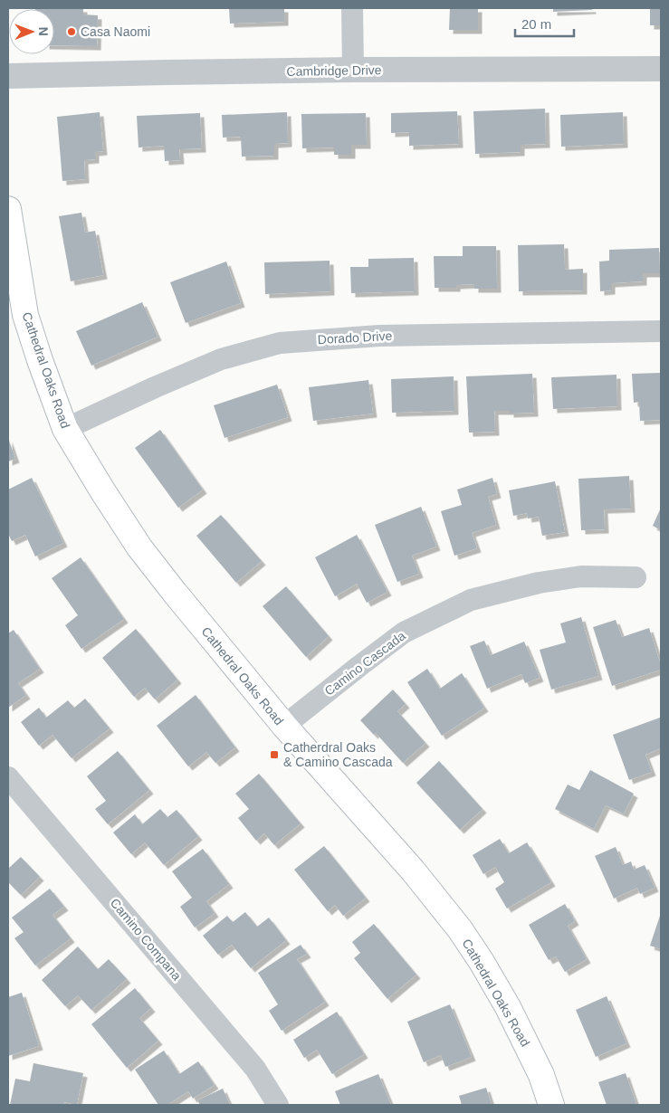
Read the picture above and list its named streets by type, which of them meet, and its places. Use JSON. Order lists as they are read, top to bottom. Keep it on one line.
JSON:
{"streets":{"main road":["Cathedral Oaks Road"],"street":["Cambridge Drive","Dorado Drive","Camino Cascada","Camino Compana"]},"crossings":[["Dorado Drive","Cathedral Oaks Road"],["Cathedral Oaks Road","Camino Cascada"]],"places":{"other":["Casa Naomi"],"transit":["Catherdral Oaks & Camino Cascada"]},"scale_bar":"20 m","north":"right"}
